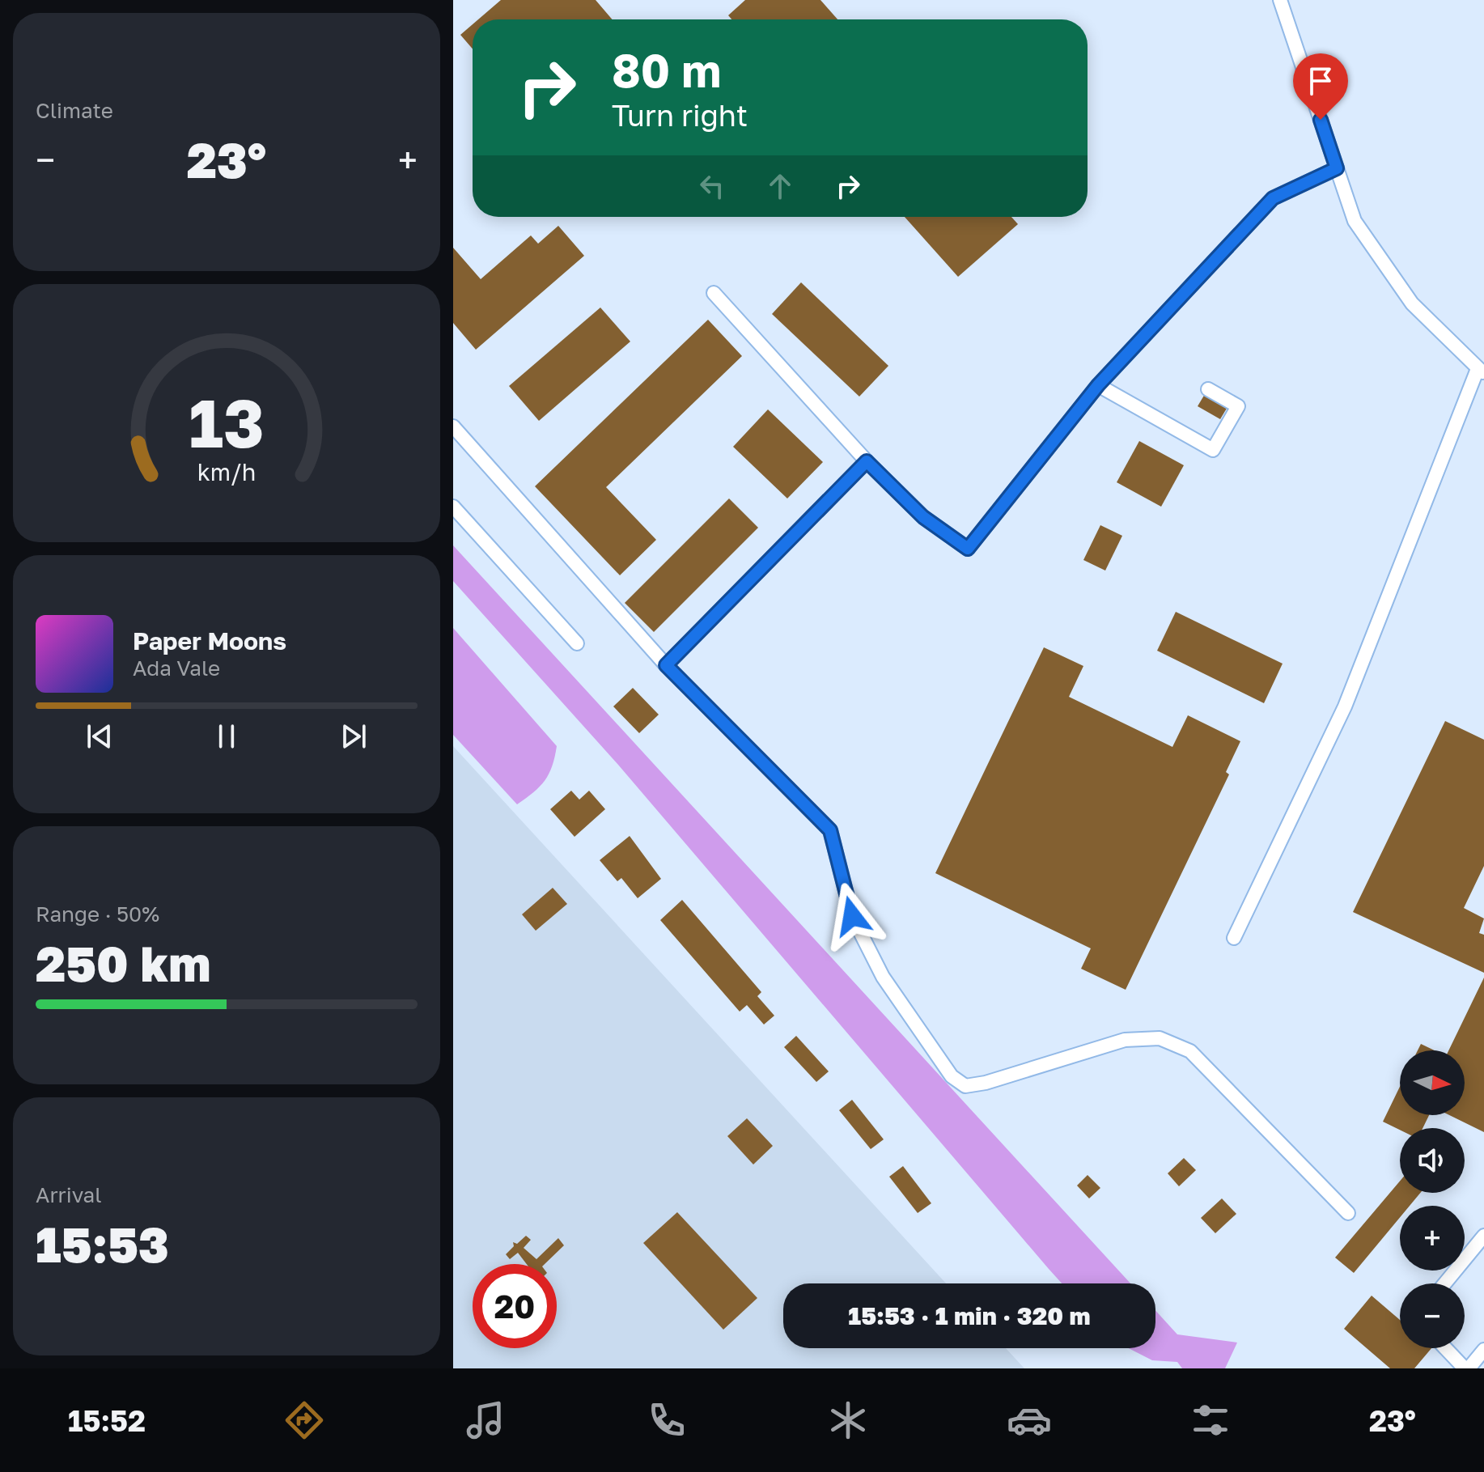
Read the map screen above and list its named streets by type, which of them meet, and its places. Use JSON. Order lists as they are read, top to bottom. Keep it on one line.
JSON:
{"north":"right","page":{"tile":["Climate",["Range · 50%","250 km"],["Arrival","15:53"]],"turn":["80 m","Turn right"],"heat":["−","23°","+"],"song":["Paper Moons","Ada Vale"],"map_buttons":["+","−"],"limit":"20","trip":"15:53 · 1 min · 320 m","tabs":["15:52","23°"],"gauge":["13","km/h"]}}
